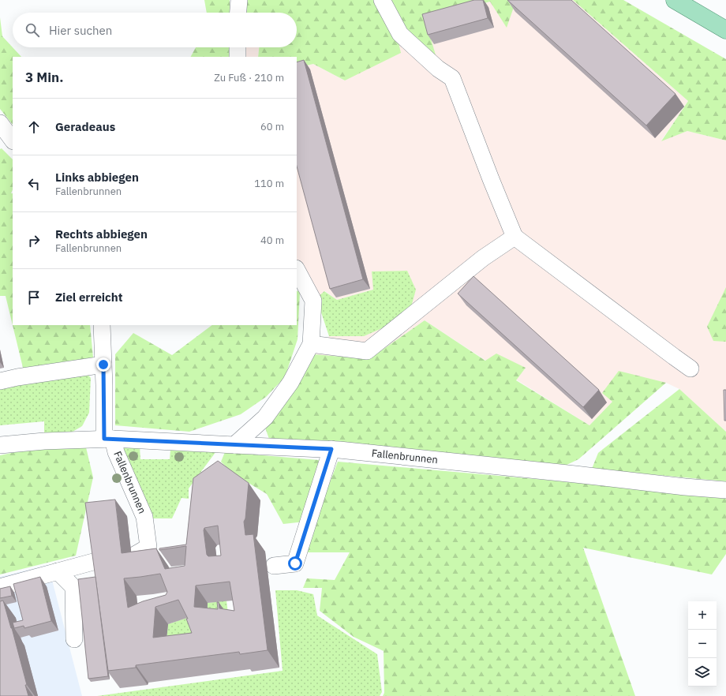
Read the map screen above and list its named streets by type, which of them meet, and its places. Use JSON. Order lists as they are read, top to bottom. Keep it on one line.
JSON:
{"streets":{"street":["Fallenbrunnen"]},"page":{"search":"Hier suchen","heading":["3 Min.","Zu Fuß · 210 m"],"list":[["Geradeaus","60 m"],["Links abbiegen","Fallenbrunnen","110 m"],["Rechts abbiegen","Fallenbrunnen","40 m"],"Ziel erreicht"],"map_buttons":["+","−"]}}
